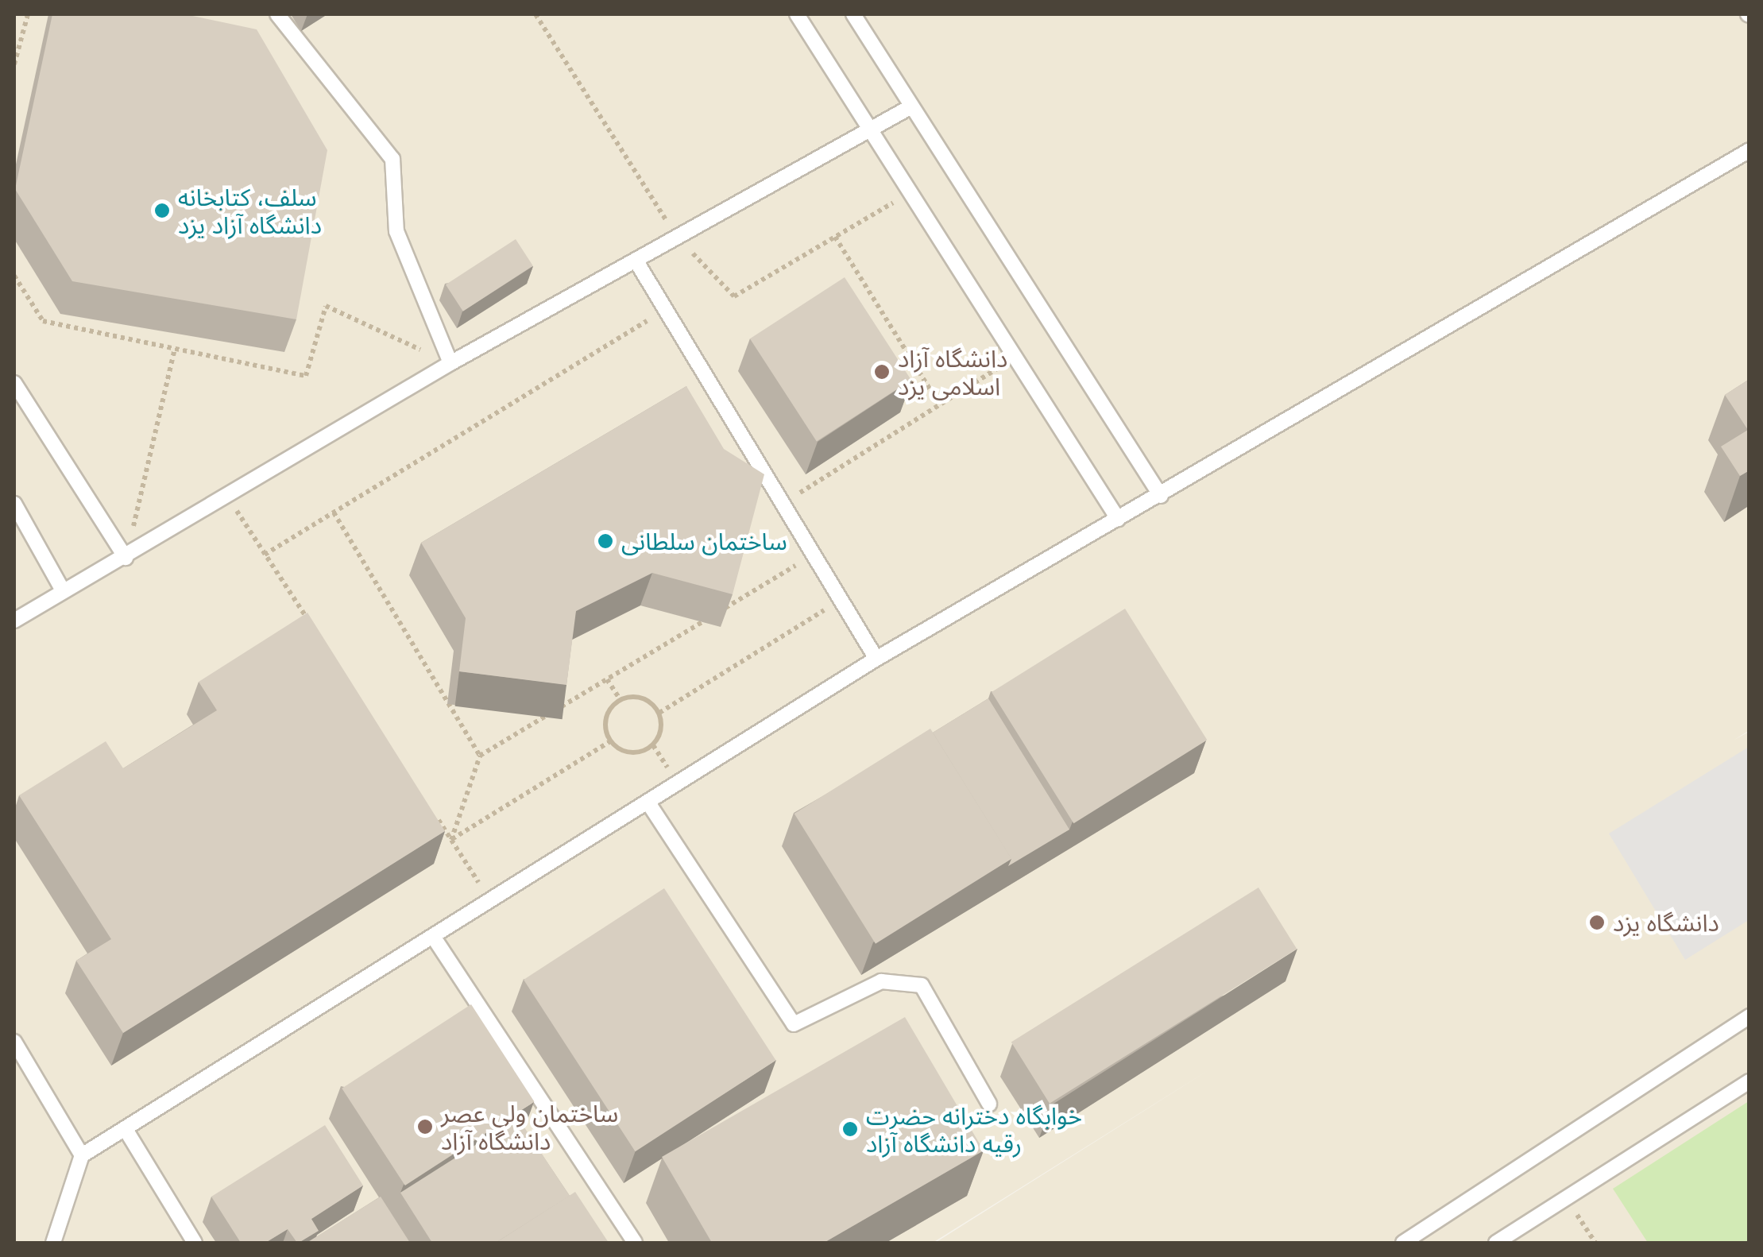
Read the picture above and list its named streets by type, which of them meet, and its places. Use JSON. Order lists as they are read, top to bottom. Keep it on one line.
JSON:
{"places":["سلف، کتابخانه دانشگاه آزاد یزد","دانشگاه آزاد اسلامی یزد","ساختمان سلطانی","دانشگاه یزد","ساختمان ولی عصر دانشگاه آزاد","خوابگاه دخترانه حضرت رقیه دانشگاه آزاد"]}
